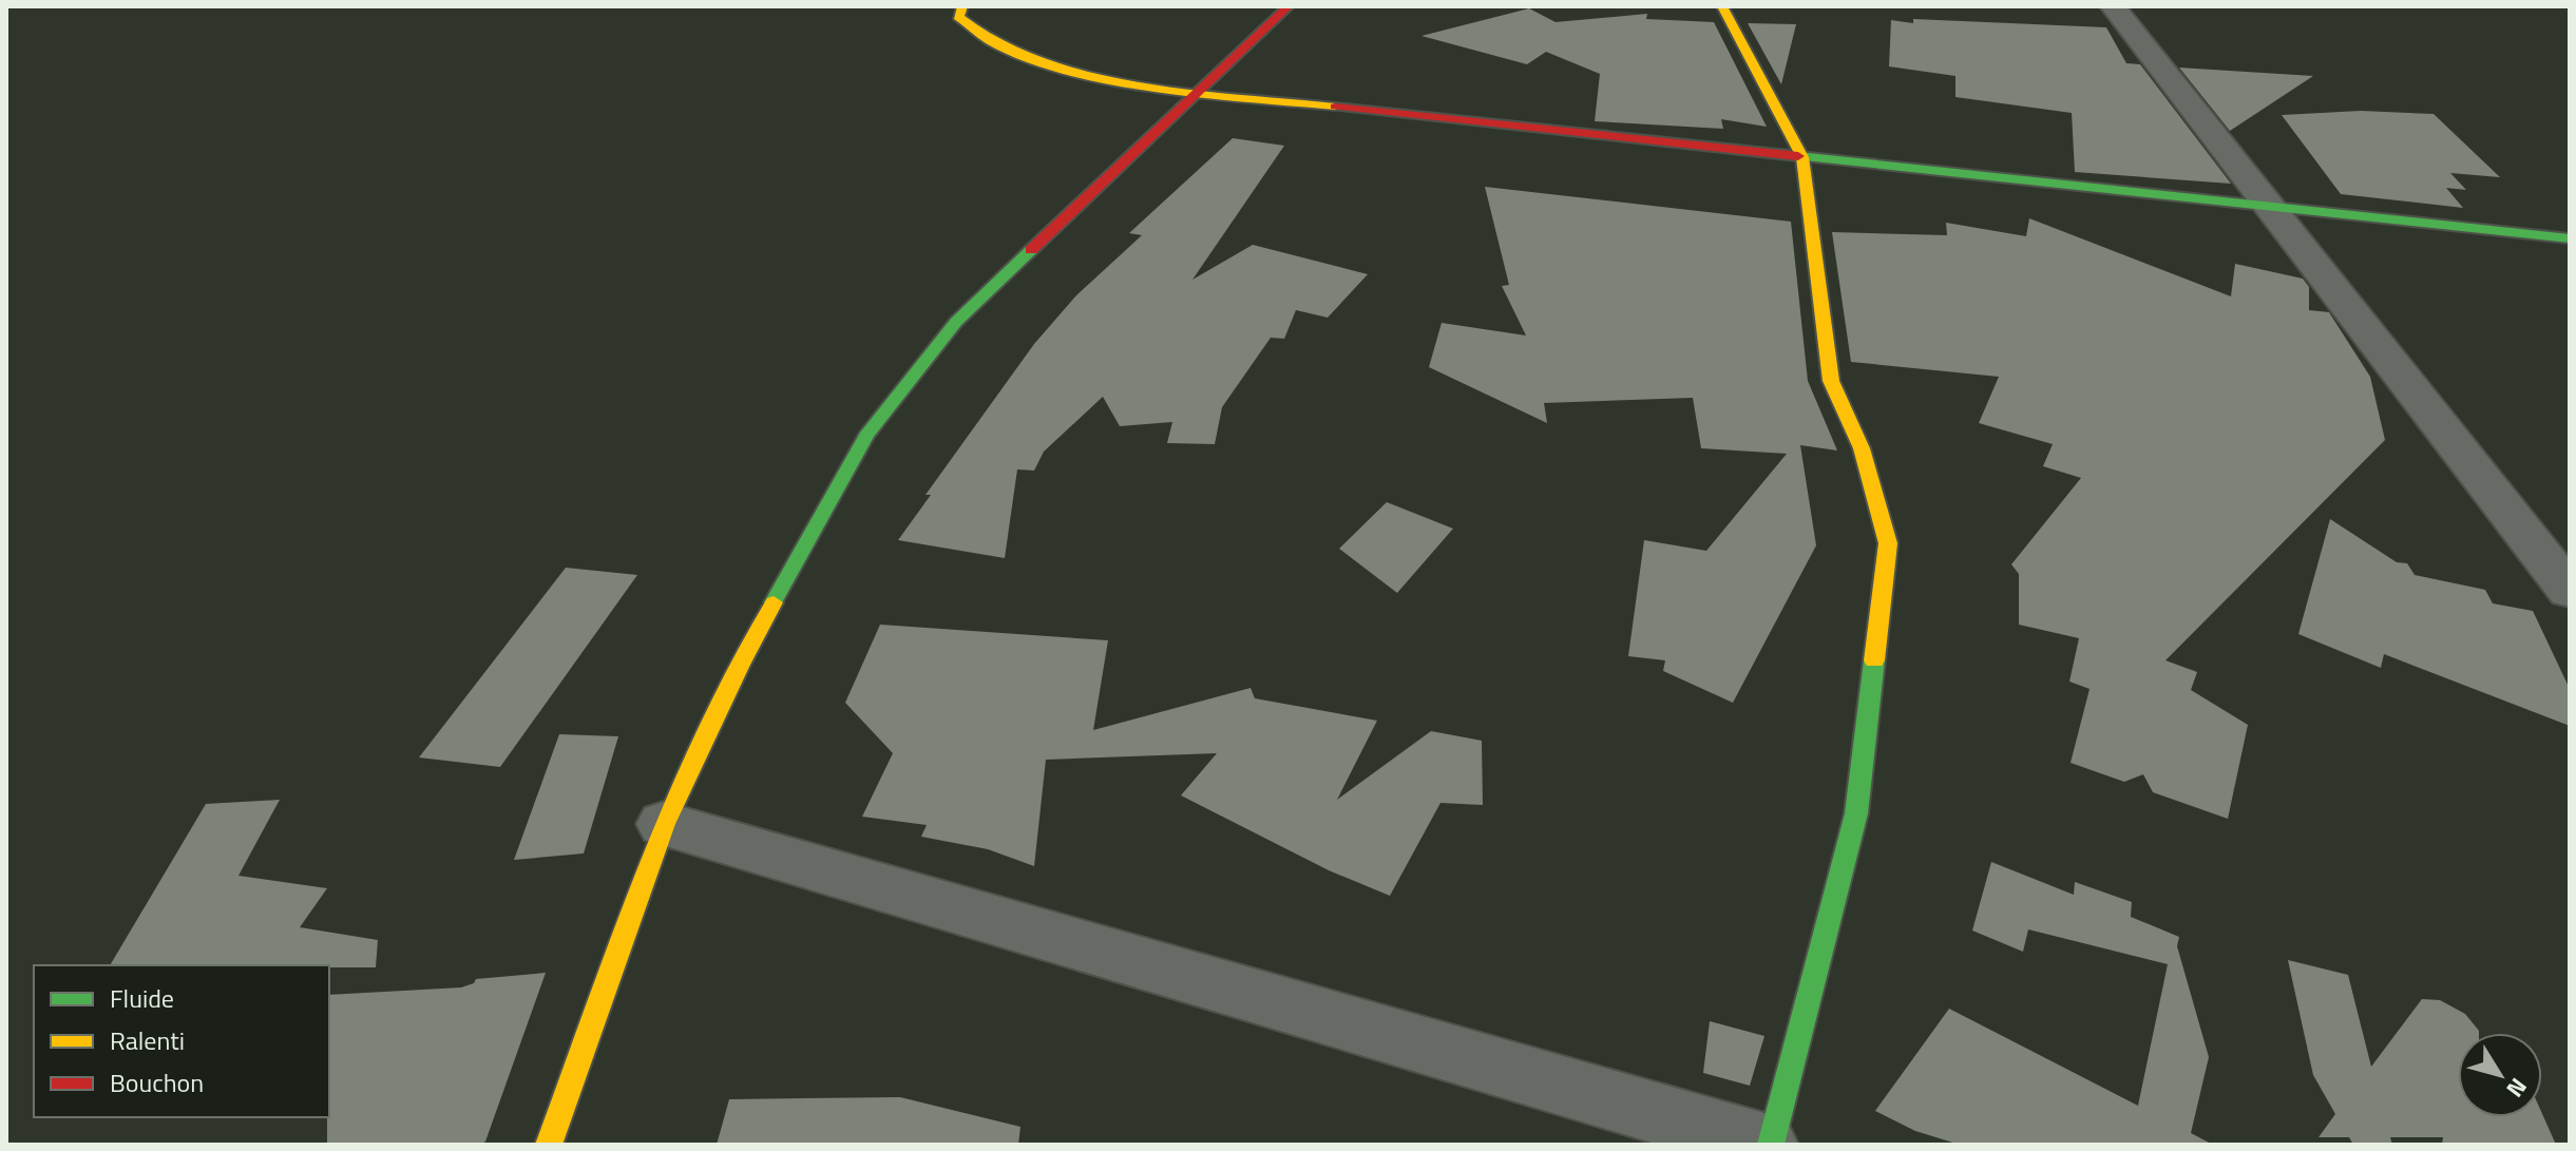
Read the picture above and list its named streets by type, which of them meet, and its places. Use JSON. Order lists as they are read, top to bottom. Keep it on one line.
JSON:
{"legend":["Fluide","Ralenti","Bouchon"],"north":"bottom right"}
